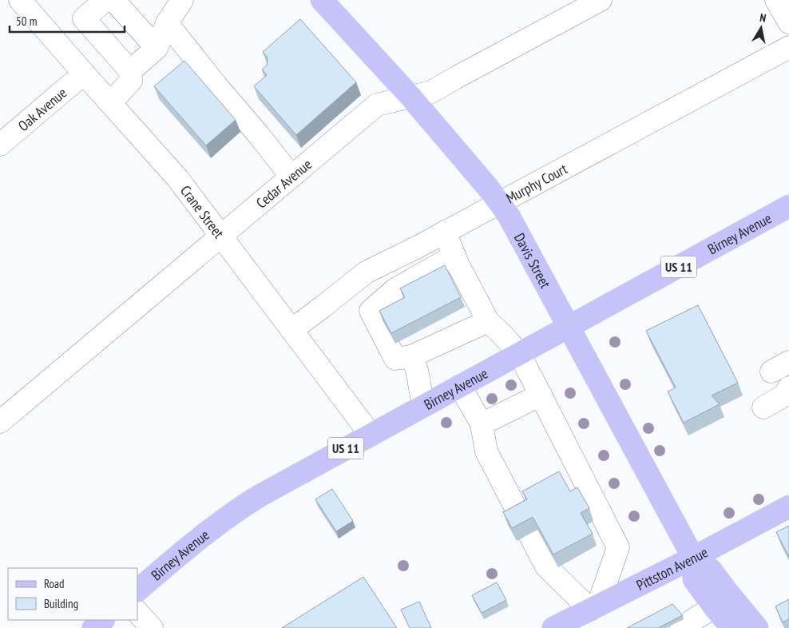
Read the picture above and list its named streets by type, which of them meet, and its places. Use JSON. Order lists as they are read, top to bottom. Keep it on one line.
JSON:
{"streets":{"main road":["Birney Avenue","Davis Street","US 11","Pittston Avenue"],"street":["Oak Avenue","Murphy Court","Cedar Avenue","Crane Street"]},"crossings":[["Oak Avenue","Crane Street"],["Murphy Court","Crane Street"],["Murphy Court","Davis Street"],["Cedar Avenue","Crane Street"],["Cedar Avenue","Davis Street"],["Crane Street","Birney Avenue"],["Birney Avenue","Davis Street"],["Davis Street","Pittston Avenue"]],"legend":["Road","Building"],"scale_bar":"50 m","north":"top"}
